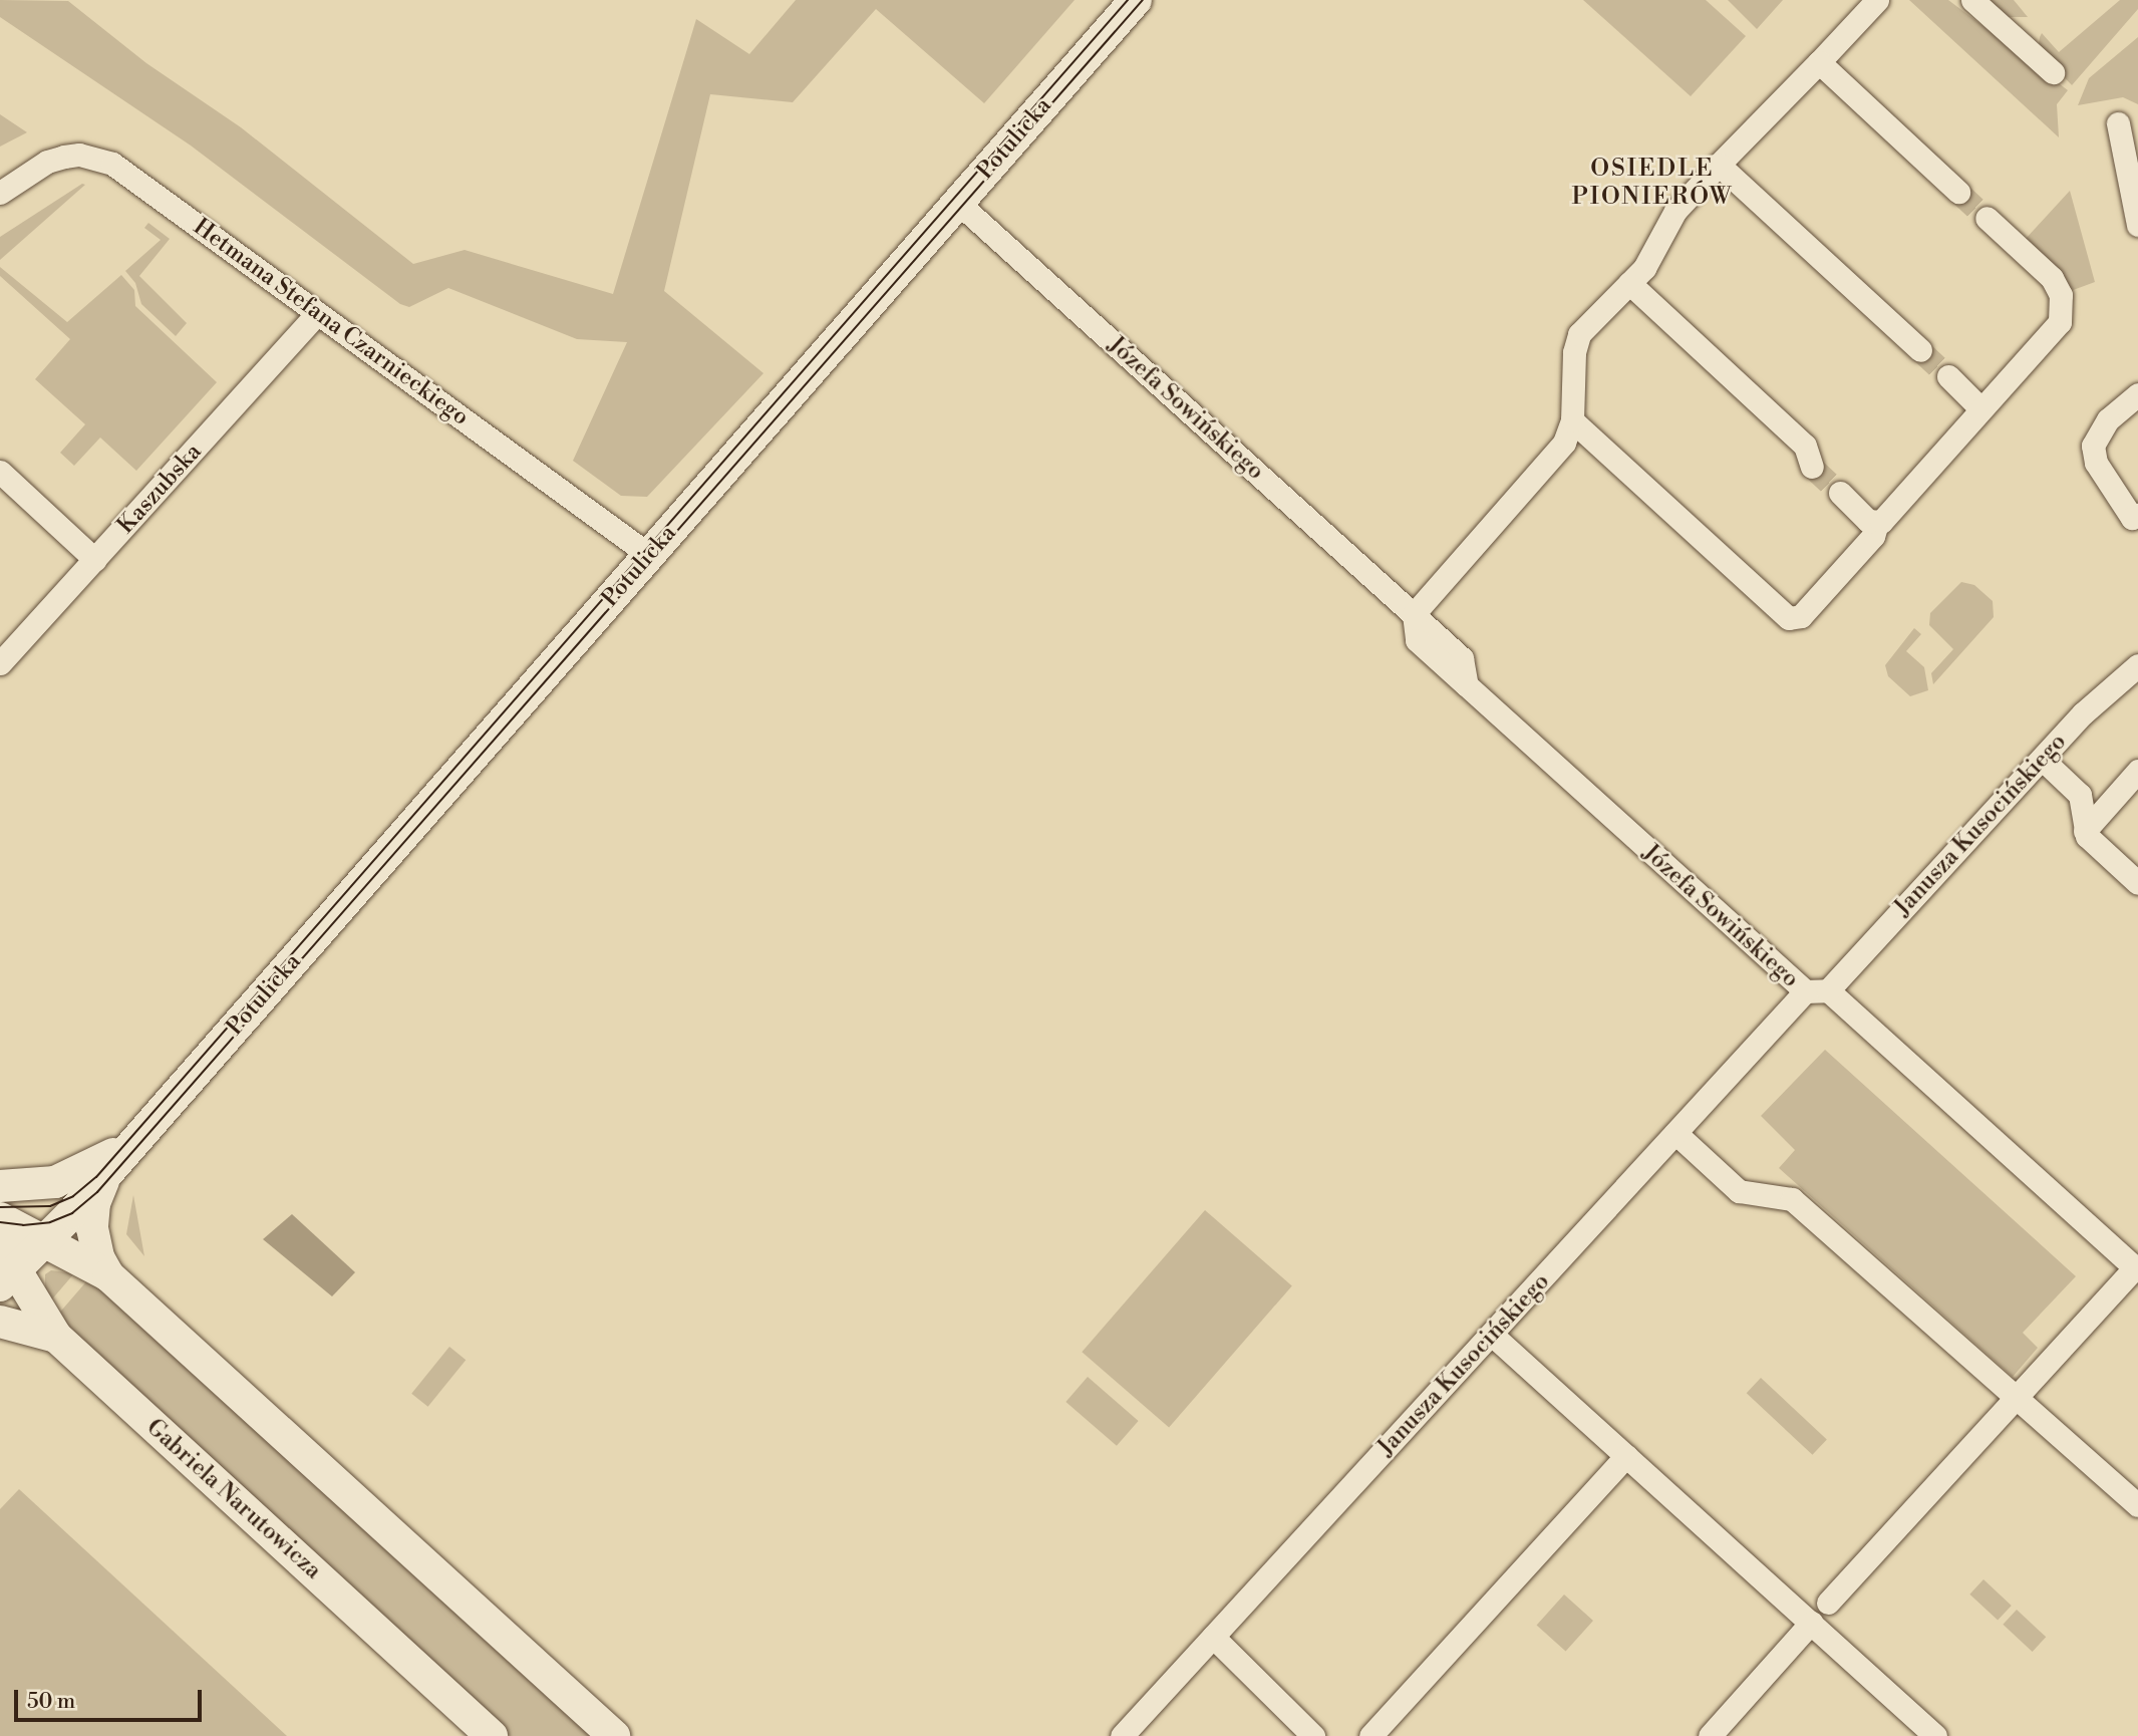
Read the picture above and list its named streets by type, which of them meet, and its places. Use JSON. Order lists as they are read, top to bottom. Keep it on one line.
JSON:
{"streets":{"street":["Potulicka","Hetmana Stefana Czarnieckiego","Józefa Sowińskiego","Kaszubska","Janusza Kusocińskiego","Gabriela Narutowicza"]},"crossings":[["Potulicka","Hetmana Stefana Czarnieckiego"],["Potulicka","Józefa Sowińskiego"],["Potulicka","Gabriela Narutowicza"],["Hetmana Stefana Czarnieckiego","Kaszubska"],["Józefa Sowińskiego","Janusza Kusocińskiego"]],"districts":["OSIEDLE PIONIERÓW"],"scale_bar":"50 m"}
